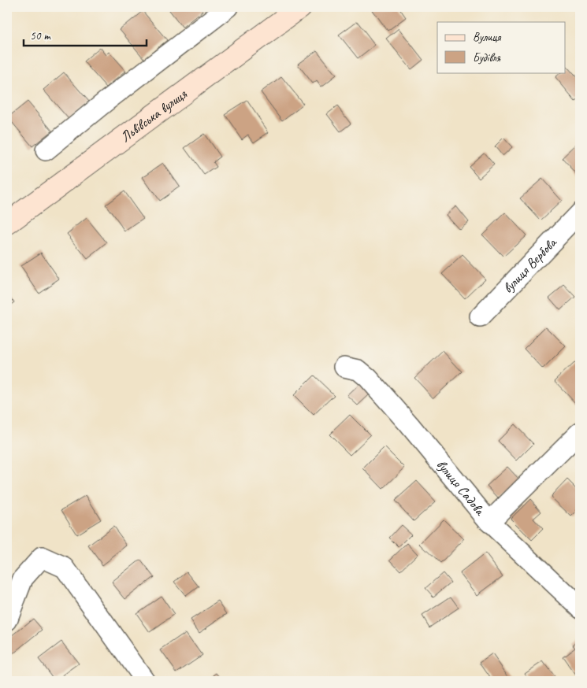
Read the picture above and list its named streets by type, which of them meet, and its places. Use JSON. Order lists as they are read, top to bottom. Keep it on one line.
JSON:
{"streets":{"street":["Львівська вулиця","вулиця Вербова","вулиця Садова"]},"legend":["Вулиця","Будівля"],"scale_bar":"50 m"}
